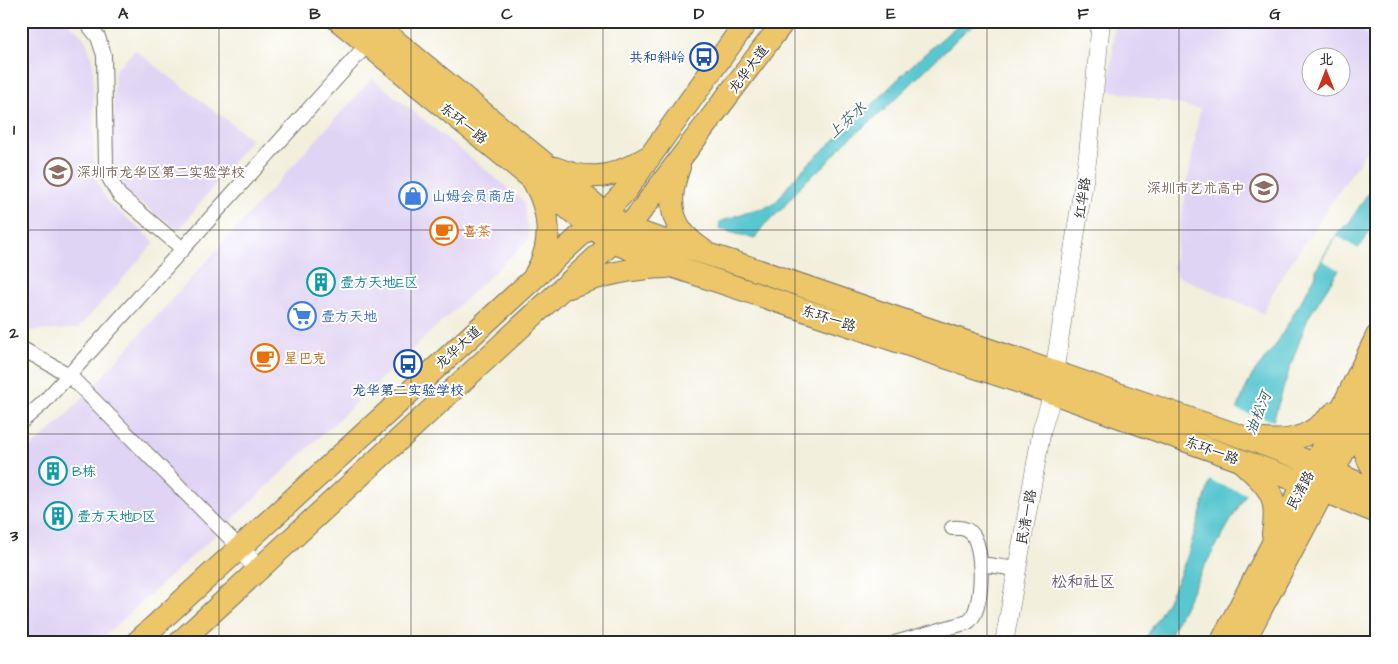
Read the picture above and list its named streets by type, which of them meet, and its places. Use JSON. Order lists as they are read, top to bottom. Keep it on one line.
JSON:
{"streets":{"main road":["龙华大道","东环一路","民清路"],"street":["红华路","民清一路"]},"crossings":[["龙华大道","东环一路"],["东环一路","红华路"],["东环一路","民清路"],["东环一路","民清一路"],["红华路","民清一路"]],"districts":["松和社区"],"water":["上芬水","油松河"],"places":{"bus stop":["共和斜岭","龙华第二实验学校"],"school or university":["深圳市龙华区第二实验学校","深圳市艺术高中"],"shop":["山姆会员商店"],"cafe":["喜茶","星巴克"],"building":["壹方天地E区","B栋","壹方天地D区"],"supermarket":["壹方天地"]},"north":"top","grid":{"columns":["A","B","C","D","E","F","G"],"rows":["1","2","3"]}}
